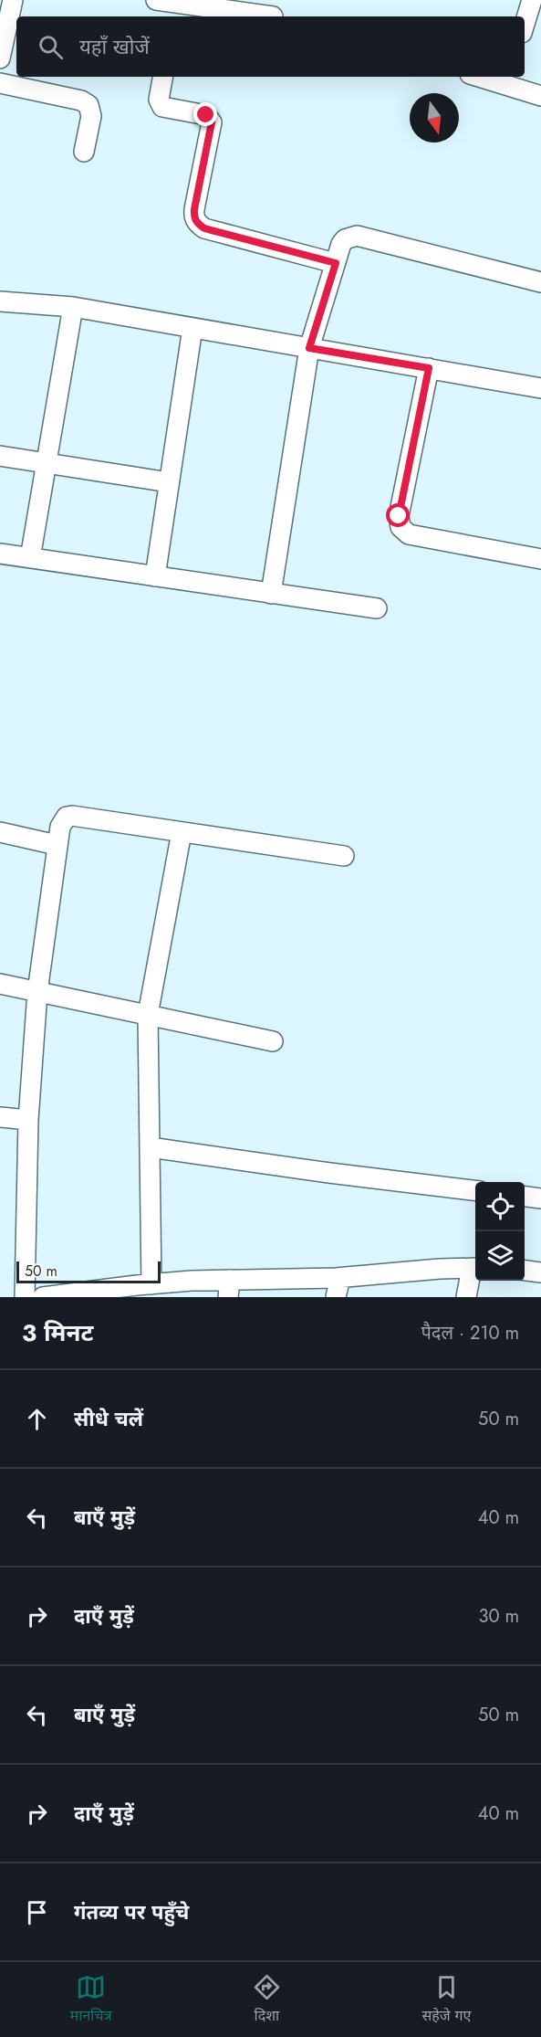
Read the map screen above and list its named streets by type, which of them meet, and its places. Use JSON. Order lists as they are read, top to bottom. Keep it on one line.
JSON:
{"scale_bar":"50 m","north":"bottom","page":{"search":"यहाँ खोजें","scale":"50 m","heading":["3 मिनट","पैदल · 210 m"],"list":[["सीधे चलें","50 m"],["बाएँ मुड़ें","40 m"],["दाएँ मुड़ें","30 m"],["बाएँ मुड़ें","50 m"],["दाएँ मुड़ें","40 m"],"गंतव्य पर पहुँचे"],"nav":["मानचित्र","दिशा","सहेजे गए"]}}
